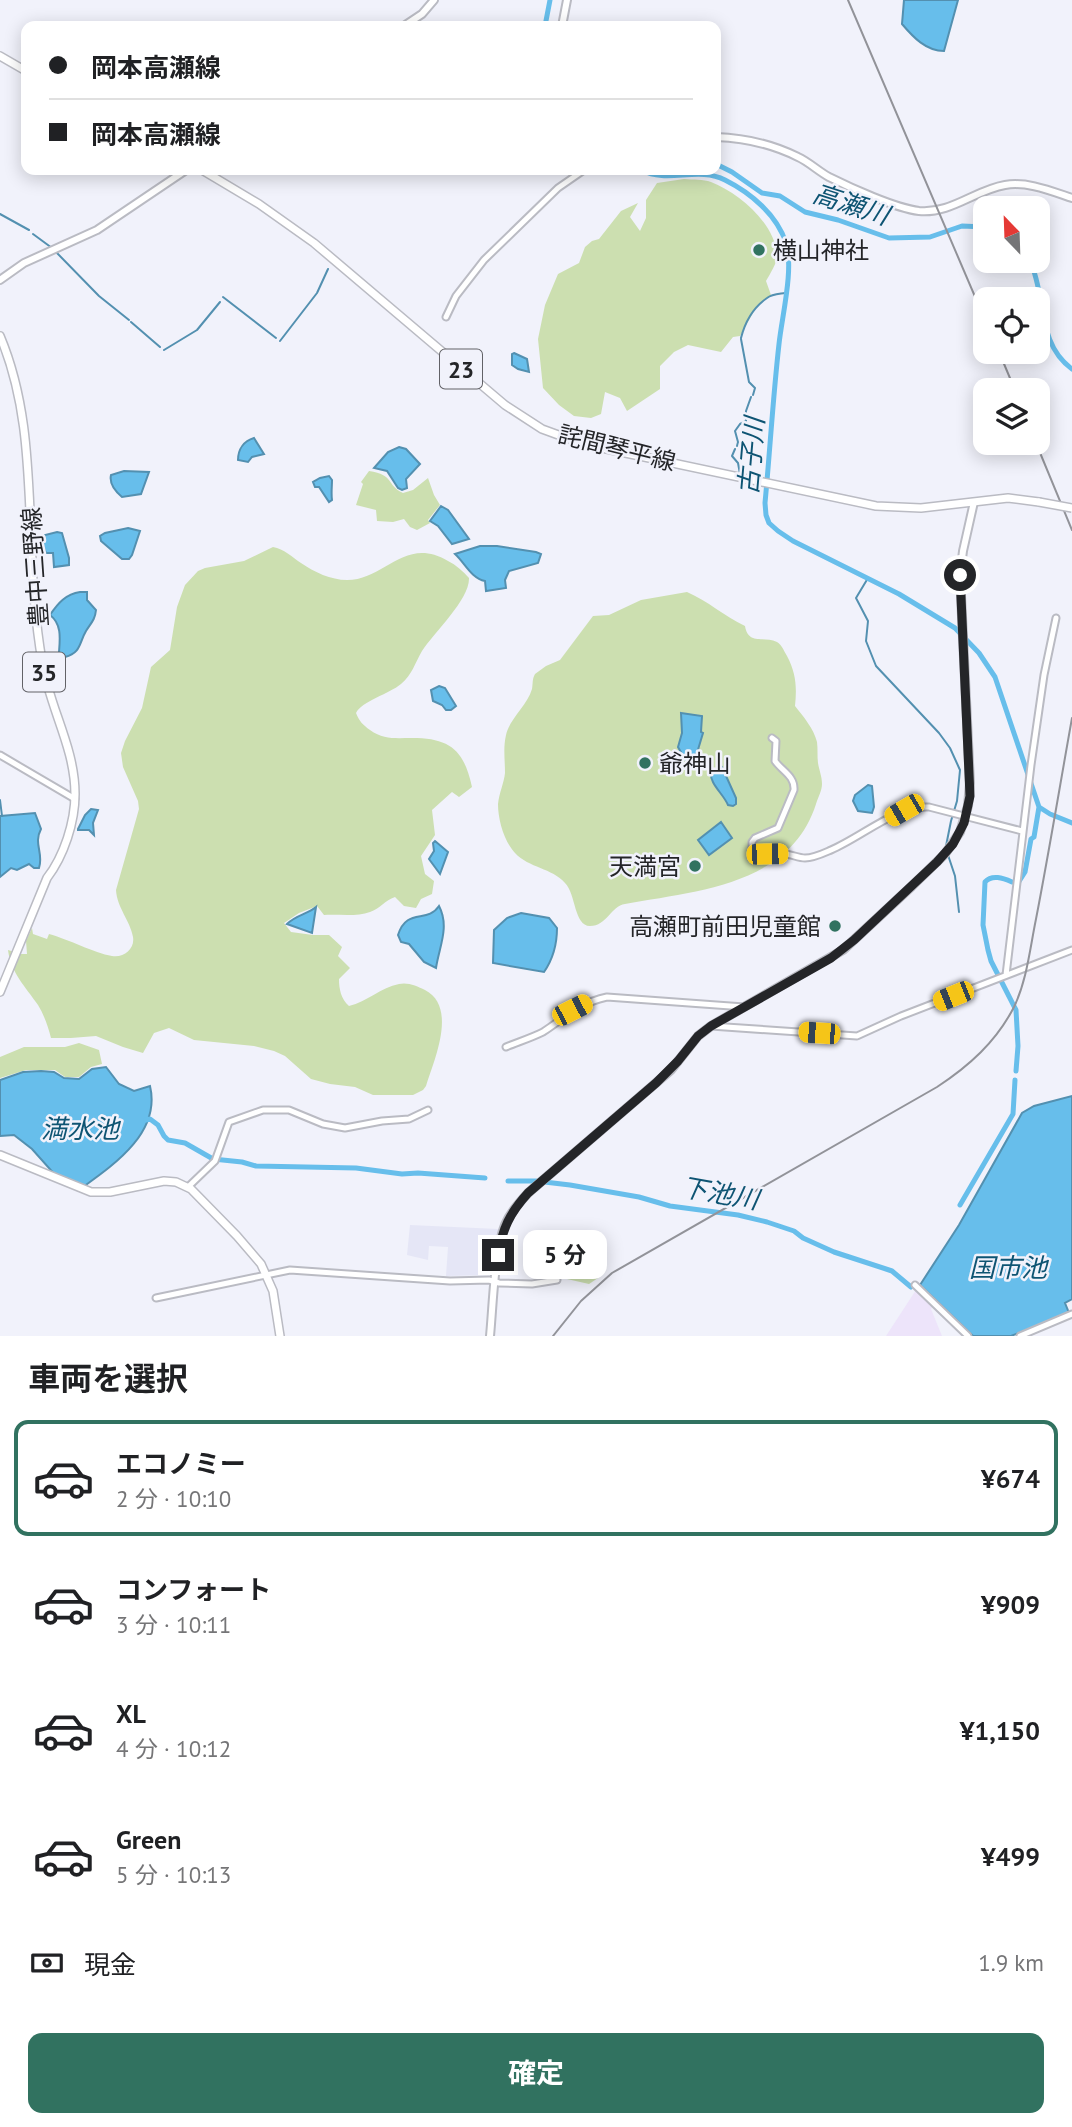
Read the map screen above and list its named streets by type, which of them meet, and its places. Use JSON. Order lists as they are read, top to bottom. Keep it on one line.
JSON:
{"streets":{"main road":["23","詫間琴平線","豊中三野線","35"]},"water":["高瀬川","古子川","満水池","下池川","国市池"],"places":["横山神社","爺神山","天満宮","高瀬町前田児童館"],"north":"top left","page":{"banner":["岡本高瀬線","岡本高瀬線"],"bubble":"5 分","heading":"車両を選択","list":[{"name":"エコノミー","note":"2 分 · 10:10","value":"¥674"},{"name":"コンフォート","note":"3 分 · 10:11","value":"¥909"},{"name":"XL","note":"4 分 · 10:12","value":"¥1,150"},{"name":"Green","note":"5 分 · 10:13","value":"¥499"}],"pay":["現金","1.9 km"],"buttons":"確定"}}
